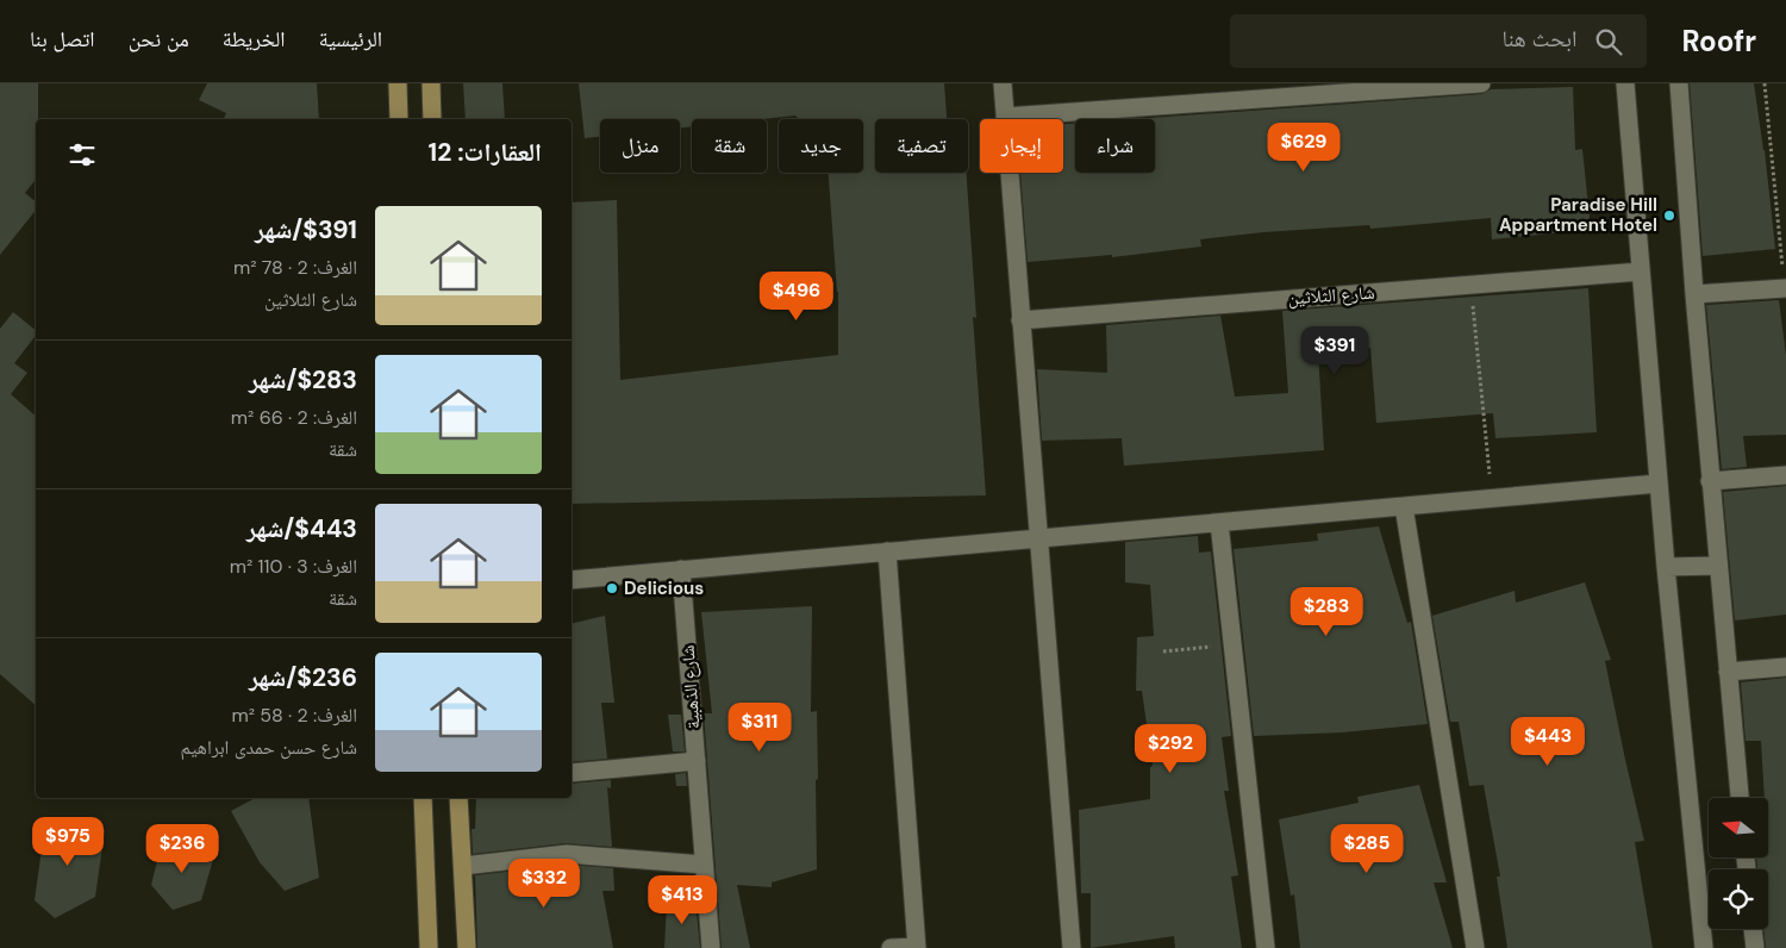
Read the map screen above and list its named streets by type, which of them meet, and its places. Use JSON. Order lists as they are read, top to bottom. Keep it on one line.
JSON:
{"streets":{"street":["شارع الثلاثين","شارع الذهبية"]},"places":["Paradise Hill Appartment Hotel","Delicious"],"north":"left","page":{"header":"Roofr","search":"ابحث هنا","nav":["الرئيسية","الخريطة","من نحن","اتصل بنا"],"chip":["شراء","إيجار","تصفية","جديد","شقة","منزل"],"heading":"العقارات: 12","price":["$629","$496","$391","$283","$311","$443","$292","$975","$236","$285","$332","$413"],"list":[{"name":"$391/شهر","note":"الغرف: 2 · 78 m² · شارع الثلاثين"},{"name":"$283/شهر","note":"الغرف: 2 · 66 m² · شقة"},{"name":"$443/شهر","note":"الغرف: 3 · 110 m² · شقة"},{"name":"$236/شهر","note":"الغرف: 2 · 58 m² · شارع حسن حمدى ابراهيم"}]}}
